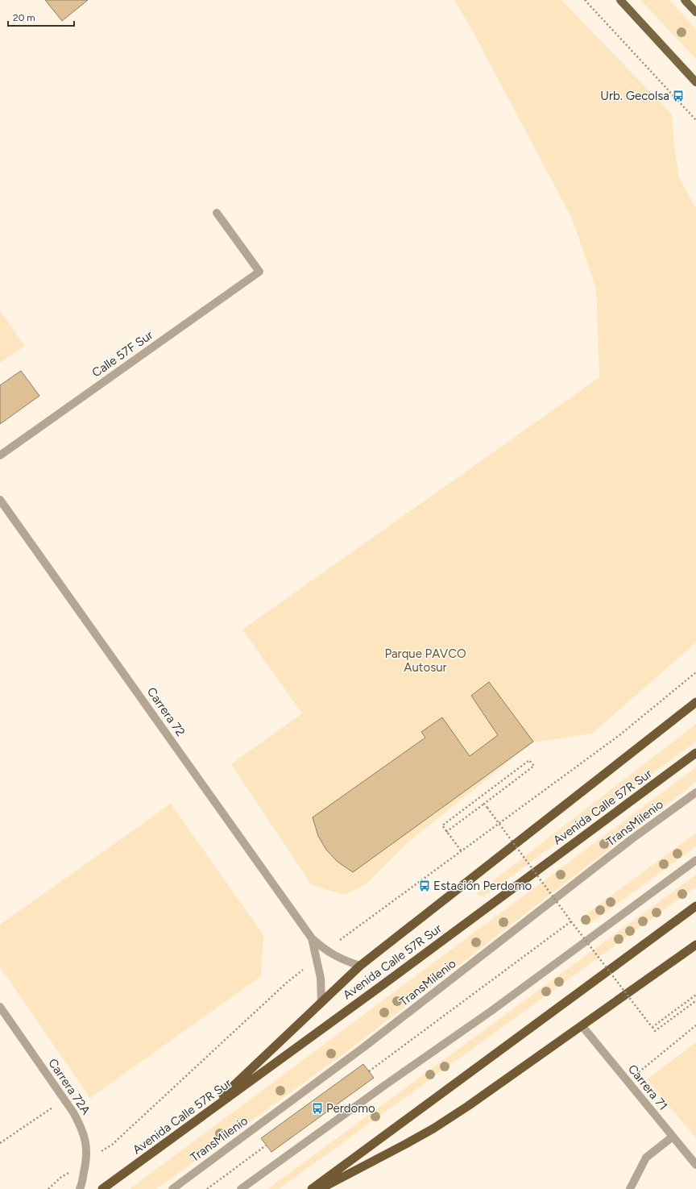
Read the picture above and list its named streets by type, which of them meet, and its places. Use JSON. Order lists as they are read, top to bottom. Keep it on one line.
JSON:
{"streets":{"highway":["Avenida Calle 57R Sur"],"street":["Calle 57F Sur","Carrera 72","TransMilenio","Carrera 72A","Carrera 71"]},"parks":["Parque PAVCO Autosur"],"places":{"bus stop":["Urb. Gecolsa","Estación Perdomo","Perdomo"]},"scale_bar":"20 m"}
